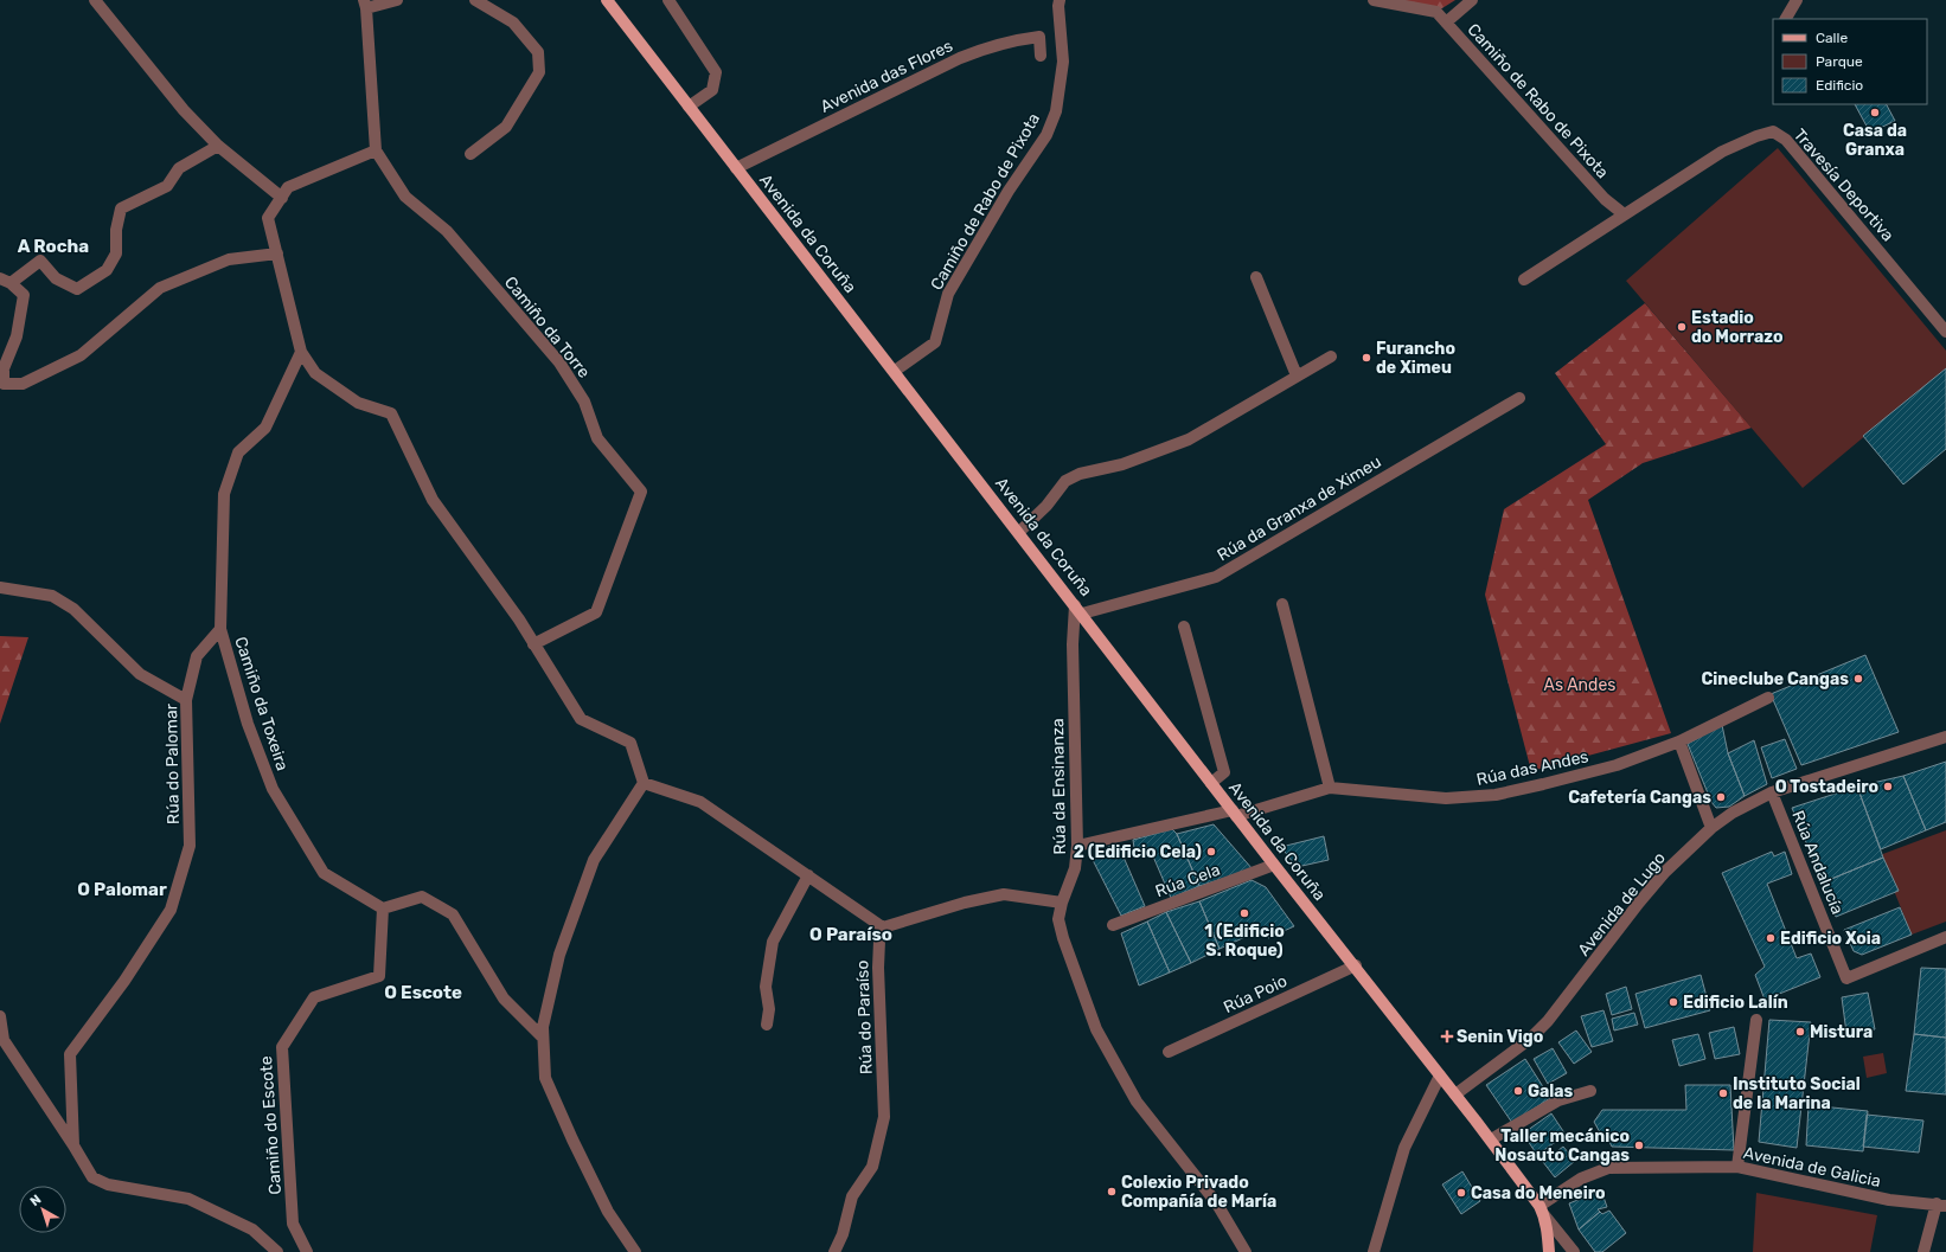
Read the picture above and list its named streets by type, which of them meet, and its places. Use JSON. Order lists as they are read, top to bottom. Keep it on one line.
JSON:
{"streets":{"main road":["Avenida da Coruña"],"street":["Avenida das Flores","Camiño de Rabo de Pixota","Travesía Deportiva","Camiño da Torre","Rúa da Granxa de Ximeu","Camiño da Toxeira","Rúa do Palomar","Rúa das Andes","Rúa da Ensinanza","Rúa Andalucía","Rúa Cela","Avenida de Lugo","Rúa Poio","Rúa do Paraíso","Camiño do Escote","Avenida de Galicia"]},"crossings":[["Avenida das Flores","Avenida da Coruña"],["Camiño de Rabo de Pixota","Travesía Deportiva"],["Camiño de Rabo de Pixota","Avenida da Coruña"],["Avenida da Coruña","Rúa da Granxa de Ximeu"],["Avenida da Coruña","Rúa das Andes"],["Avenida da Coruña","Rúa da Ensinanza"],["Avenida da Coruña","Rúa Cela"],["Avenida da Coruña","Avenida de Lugo"],["Avenida da Coruña","Rúa Poio"],["Avenida da Coruña","Avenida de Galicia"],["Rúa da Granxa de Ximeu","Rúa da Ensinanza"],["Camiño da Toxeira","Rúa do Palomar"],["Camiño da Toxeira","Camiño do Escote"],["Rúa das Andes","Rúa da Ensinanza"],["Rúa Andalucía","Avenida de Lugo"]],"districts":["A Rocha","O Palomar","O Paraíso","O Escote"],"parks":["As Andes"],"places":{"other":["Casa da Granxa","Estadio do Morrazo","Furancho de Ximeu","Cineclube Cangas","O Tostadeiro","Cafetería Cangas","2 (Edificio Cela)","1 (Edificio S. Roque)","Edificio Xoia","Edificio Lalín","Mistura","Galas","Instituto Social de la Marina","Taller mecánico Nosauto Cangas","Colexio Privado Compañía de María","Casa do Meneiro"],"health":["Senin Vigo"]},"legend":["Calle","Parque","Edificio"],"north":"top left"}
